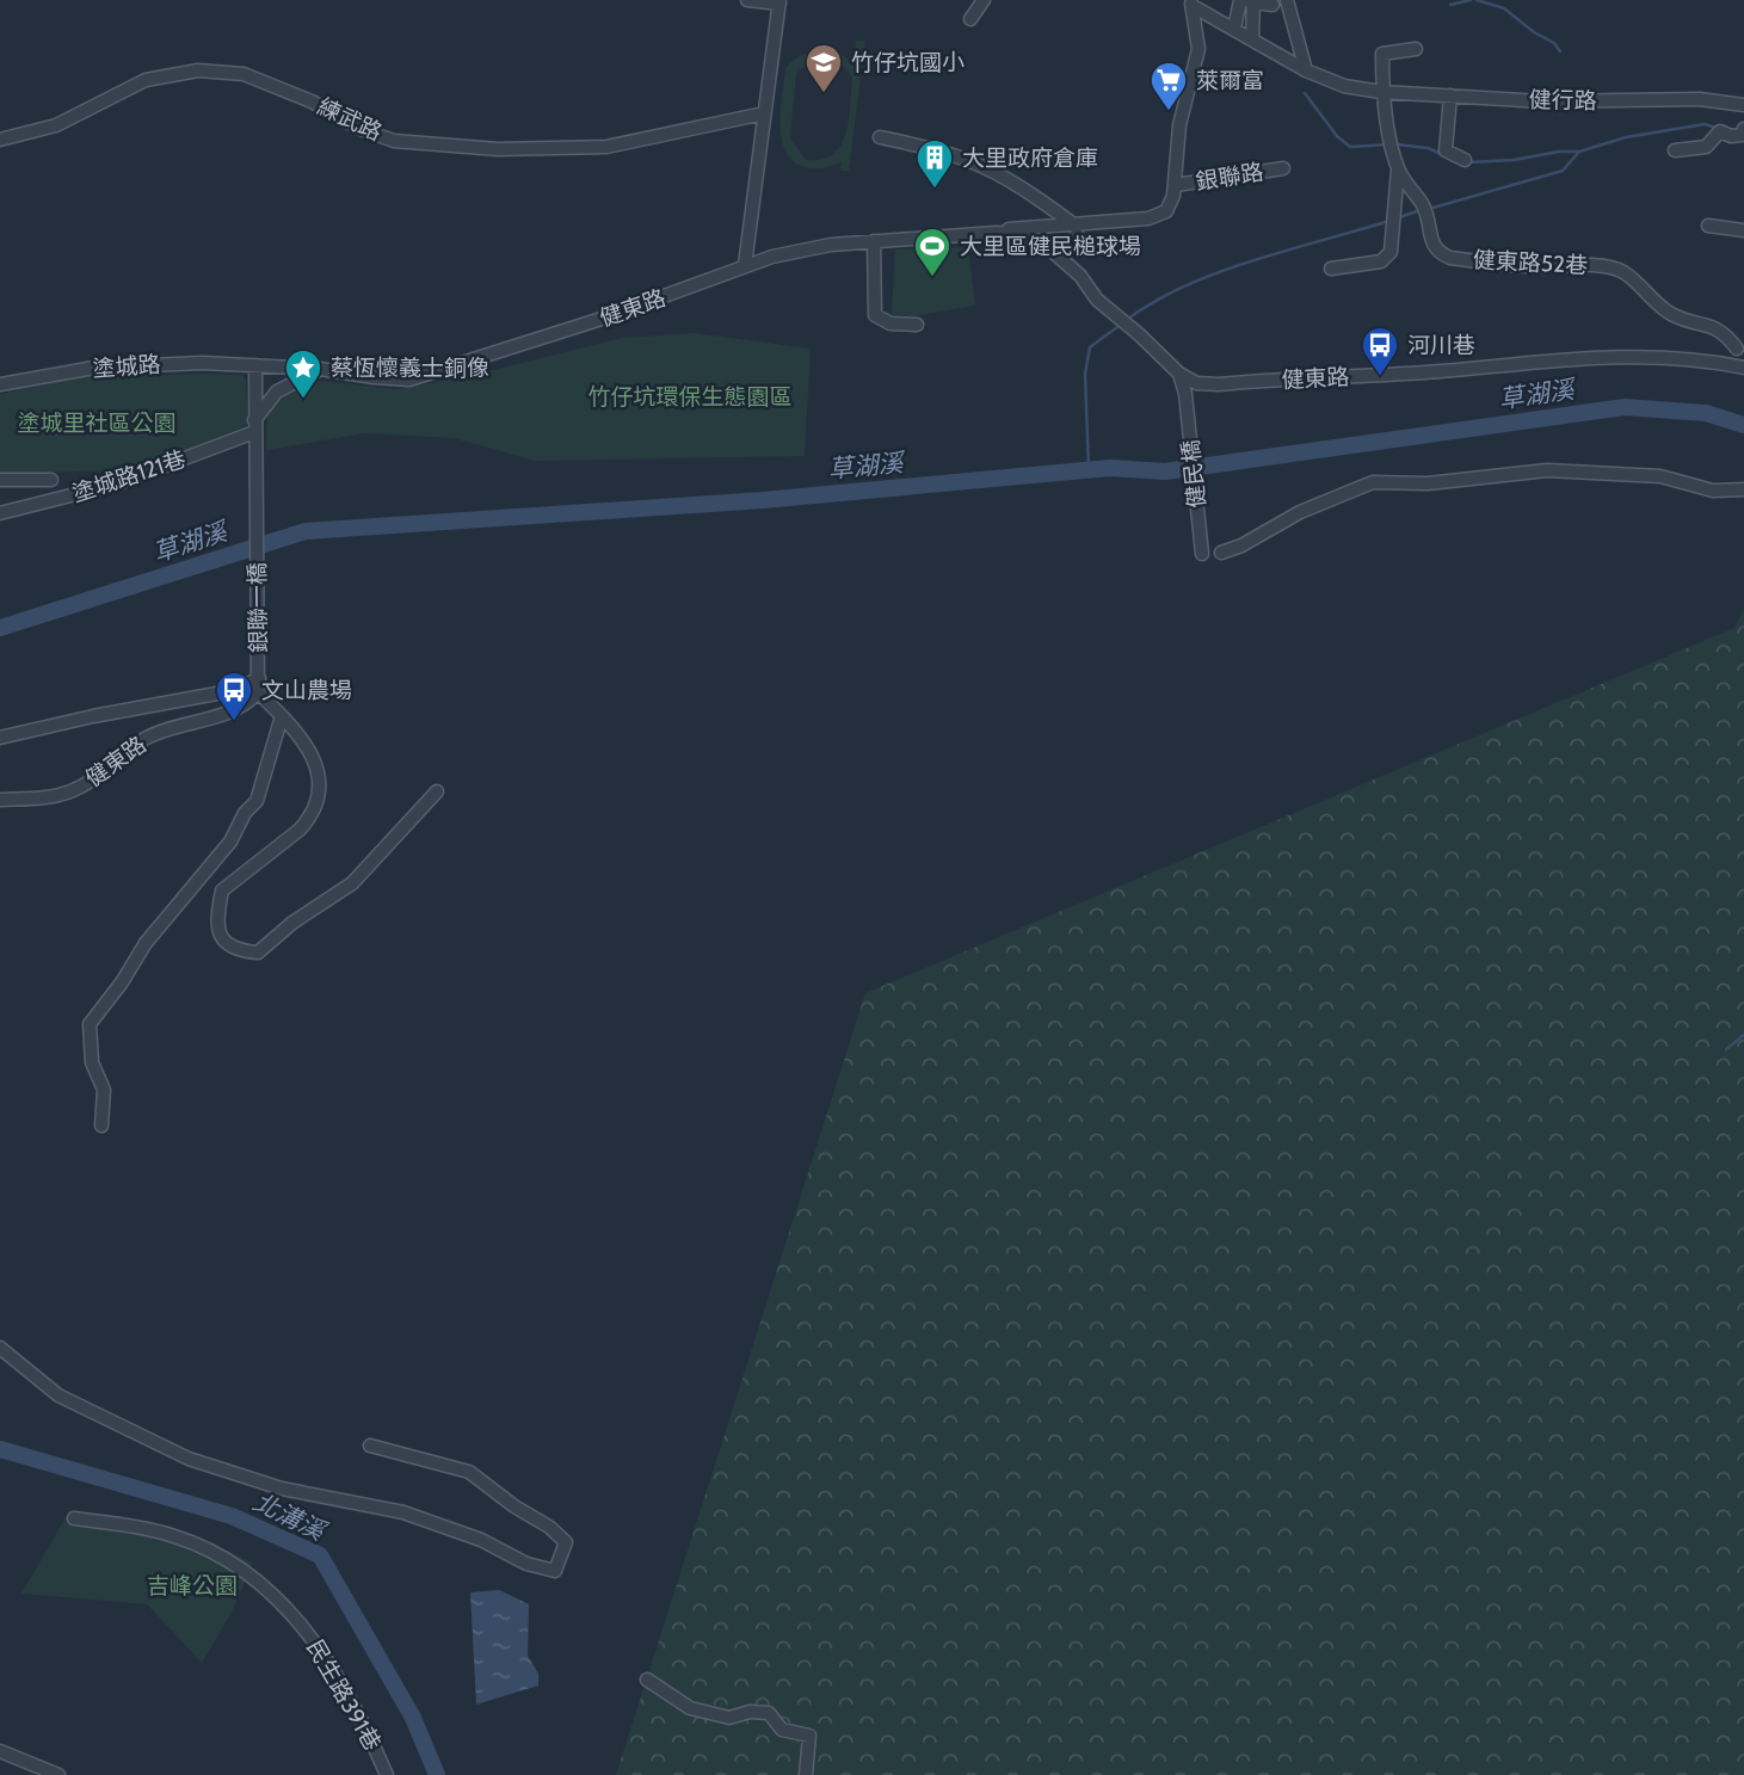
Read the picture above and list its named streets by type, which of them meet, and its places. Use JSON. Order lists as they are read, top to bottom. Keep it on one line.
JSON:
{"streets":{"street":["健行路","練武路","銀聯路","健東路52巷","健東路","塗城路","健民橋","塗城路121巷","銀聯一橋","民生路391巷"]},"crossings":[["銀聯路","健東路"],["健東路","塗城路"],["健東路","健民橋"],["塗城路121巷","銀聯一橋"]],"water":["草湖溪","北溝溪"],"parks":["竹仔坑環保生態園區","塗城里社區公園","吉峰公園"],"places":{"school or university":["竹仔坑國小"],"supermarket":["萊爾富"],"building":["大里政府倉庫"],"sports":["大里區健民槌球場"],"bus stop":["河川巷","文山農場"],"place":["蔡恆懷義士銅像"]}}
